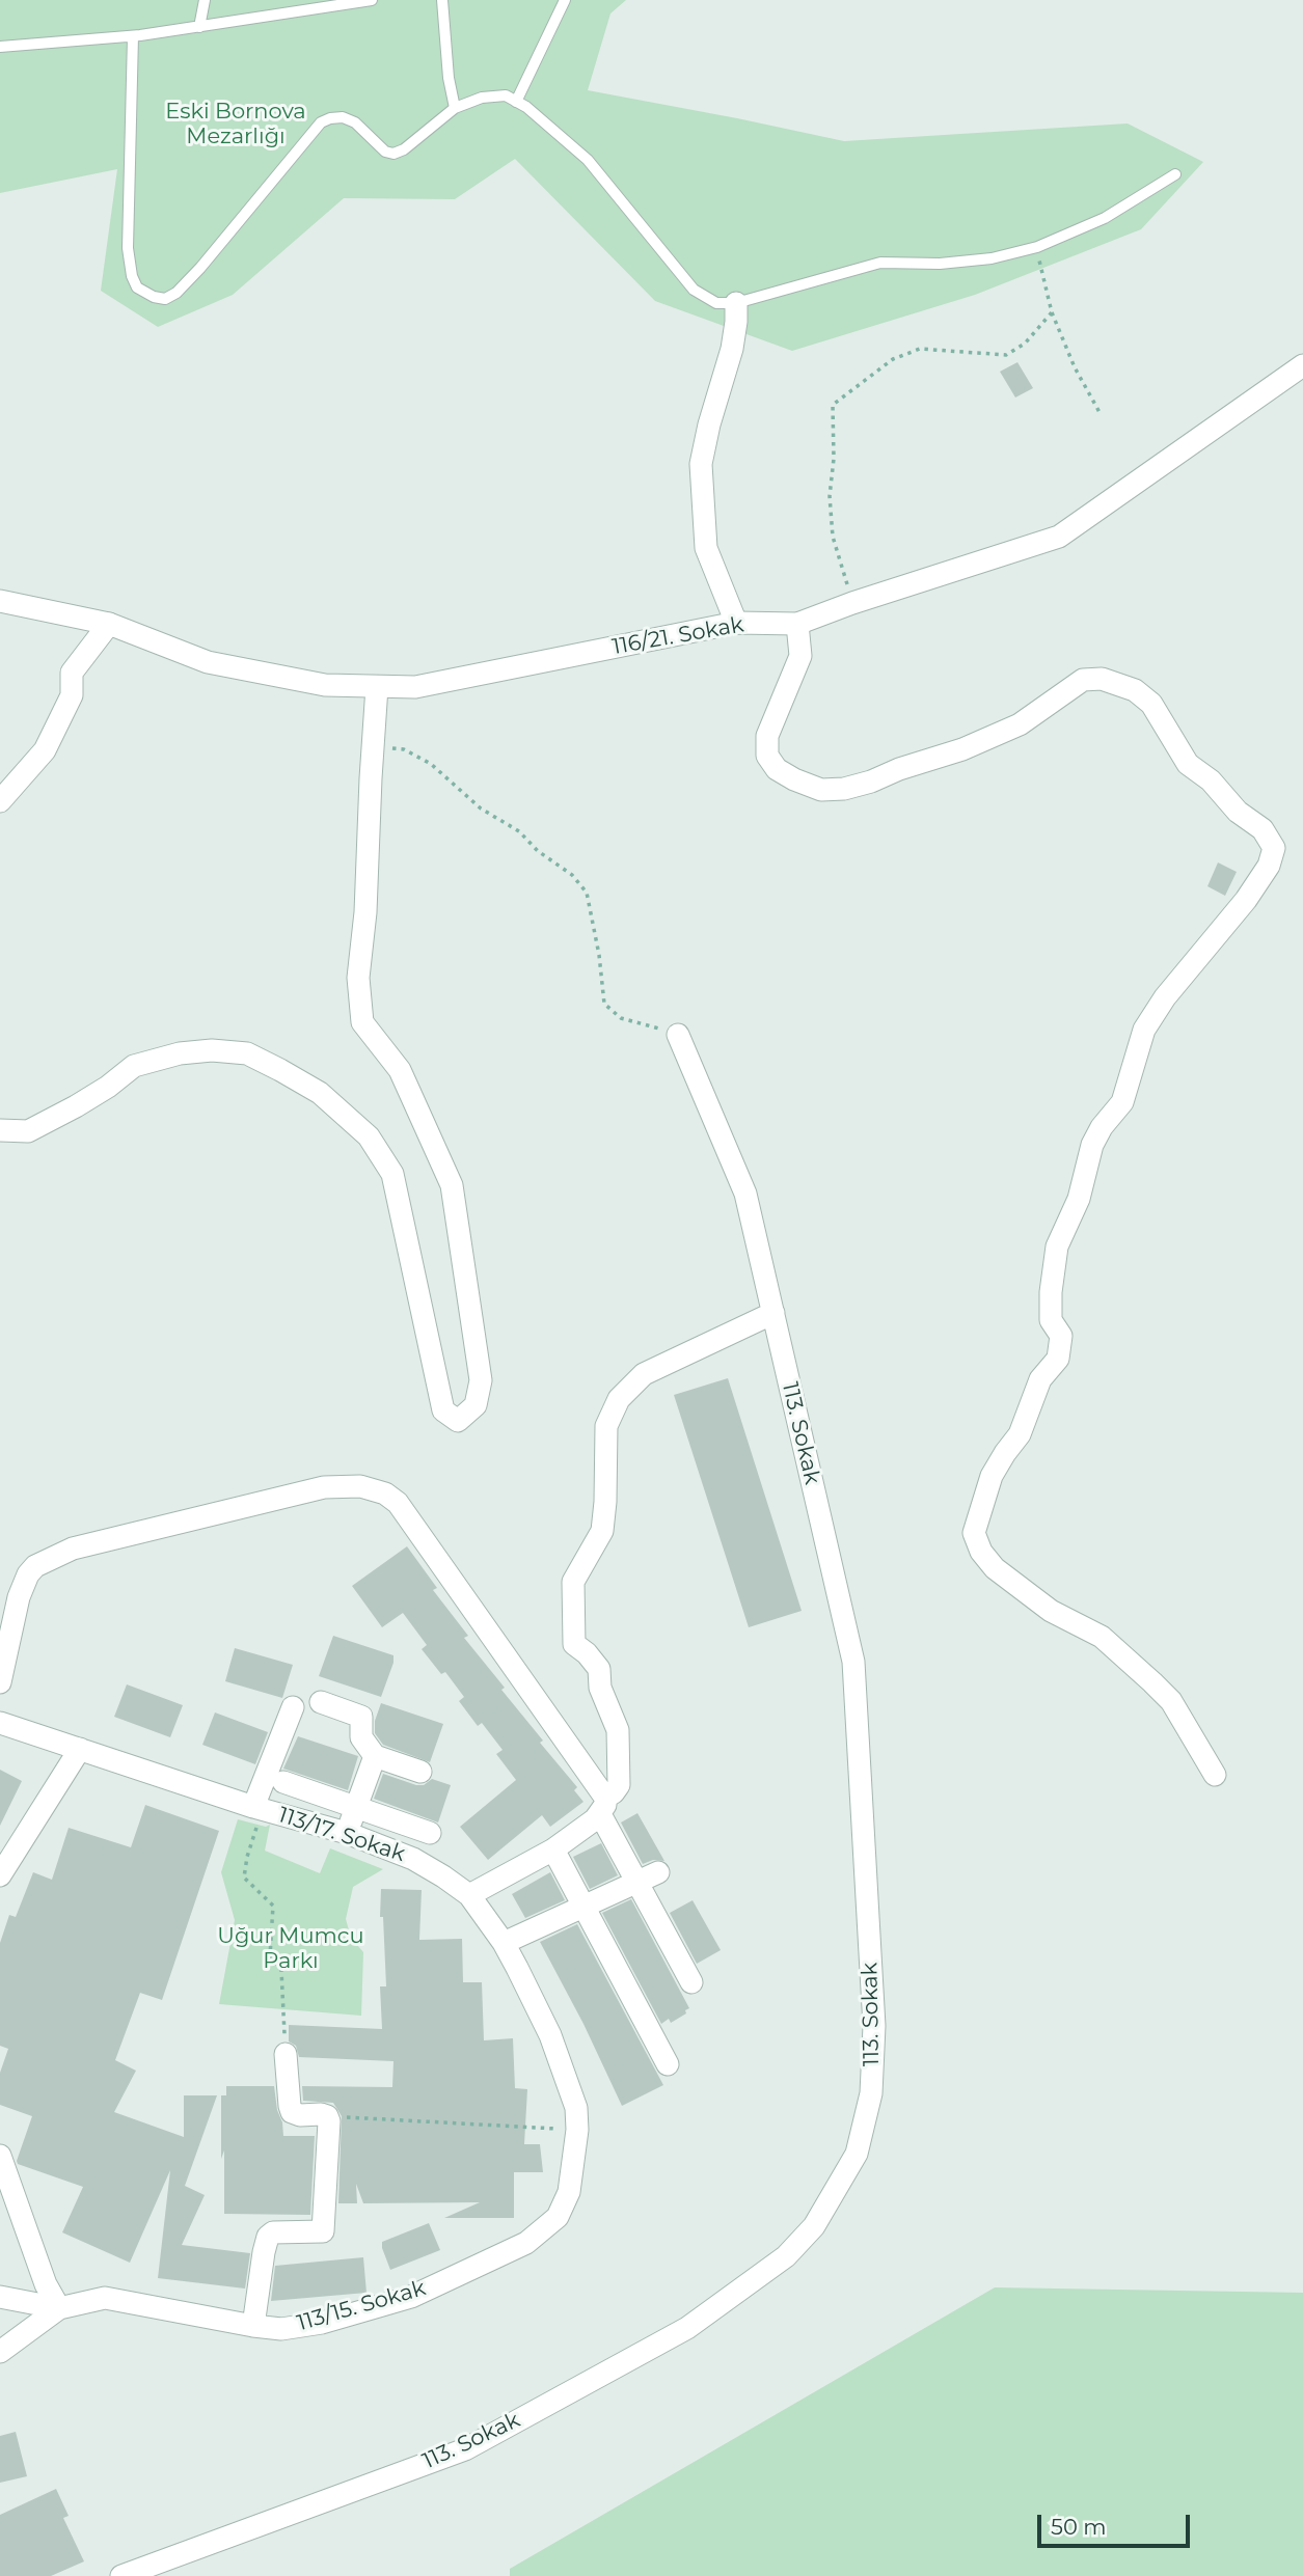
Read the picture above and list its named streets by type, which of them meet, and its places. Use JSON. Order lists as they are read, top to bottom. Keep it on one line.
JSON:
{"streets":{"street":["116/21. Sokak","113. Sokak","113/17. Sokak","113/15. Sokak"]},"crossings":[["113/17. Sokak","113/15. Sokak"]],"parks":["Eski Bornova Mezarlığı","Uğur Mumcu Parkı"],"scale_bar":"50 m"}
